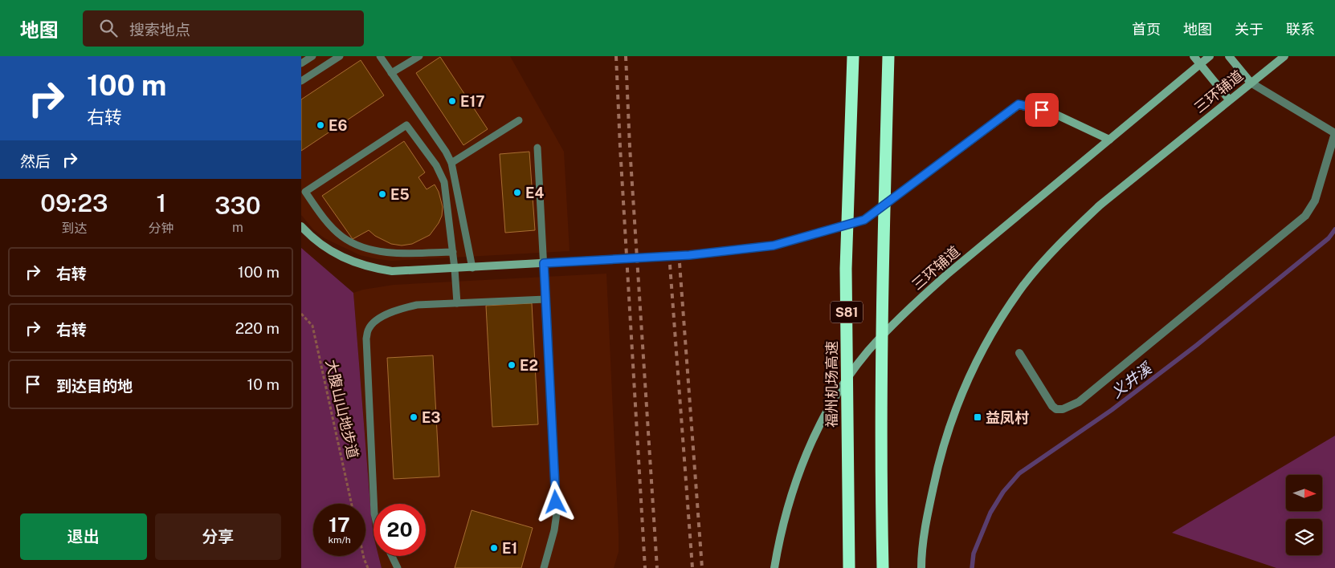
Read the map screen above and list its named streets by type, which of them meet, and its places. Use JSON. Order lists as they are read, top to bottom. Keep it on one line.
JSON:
{"streets":{"highway":["S81","福州机场高速"],"main road":["三环辅道"],"path":["大腹山山地步道"]},"water":["义井溪"],"places":{"other":["E17","E6","E4","E5","E2","E3","E1"],"transit":["益凤村"]},"north":"right","page":{"header":"地图","search":"搜索地点","nav":["首页","地图","关于","联系"],"turn":["100 m","右转"],"then":"然后","eta":["09:23","到达","1","分钟","330","m"],"list":[{"name":"右转","value":"100 m"},{"name":"右转","value":"220 m"},{"name":"到达目的地","value":"10 m"}],"speed":"17 km/h","limit":"20","buttons":["退出","分享"]}}
